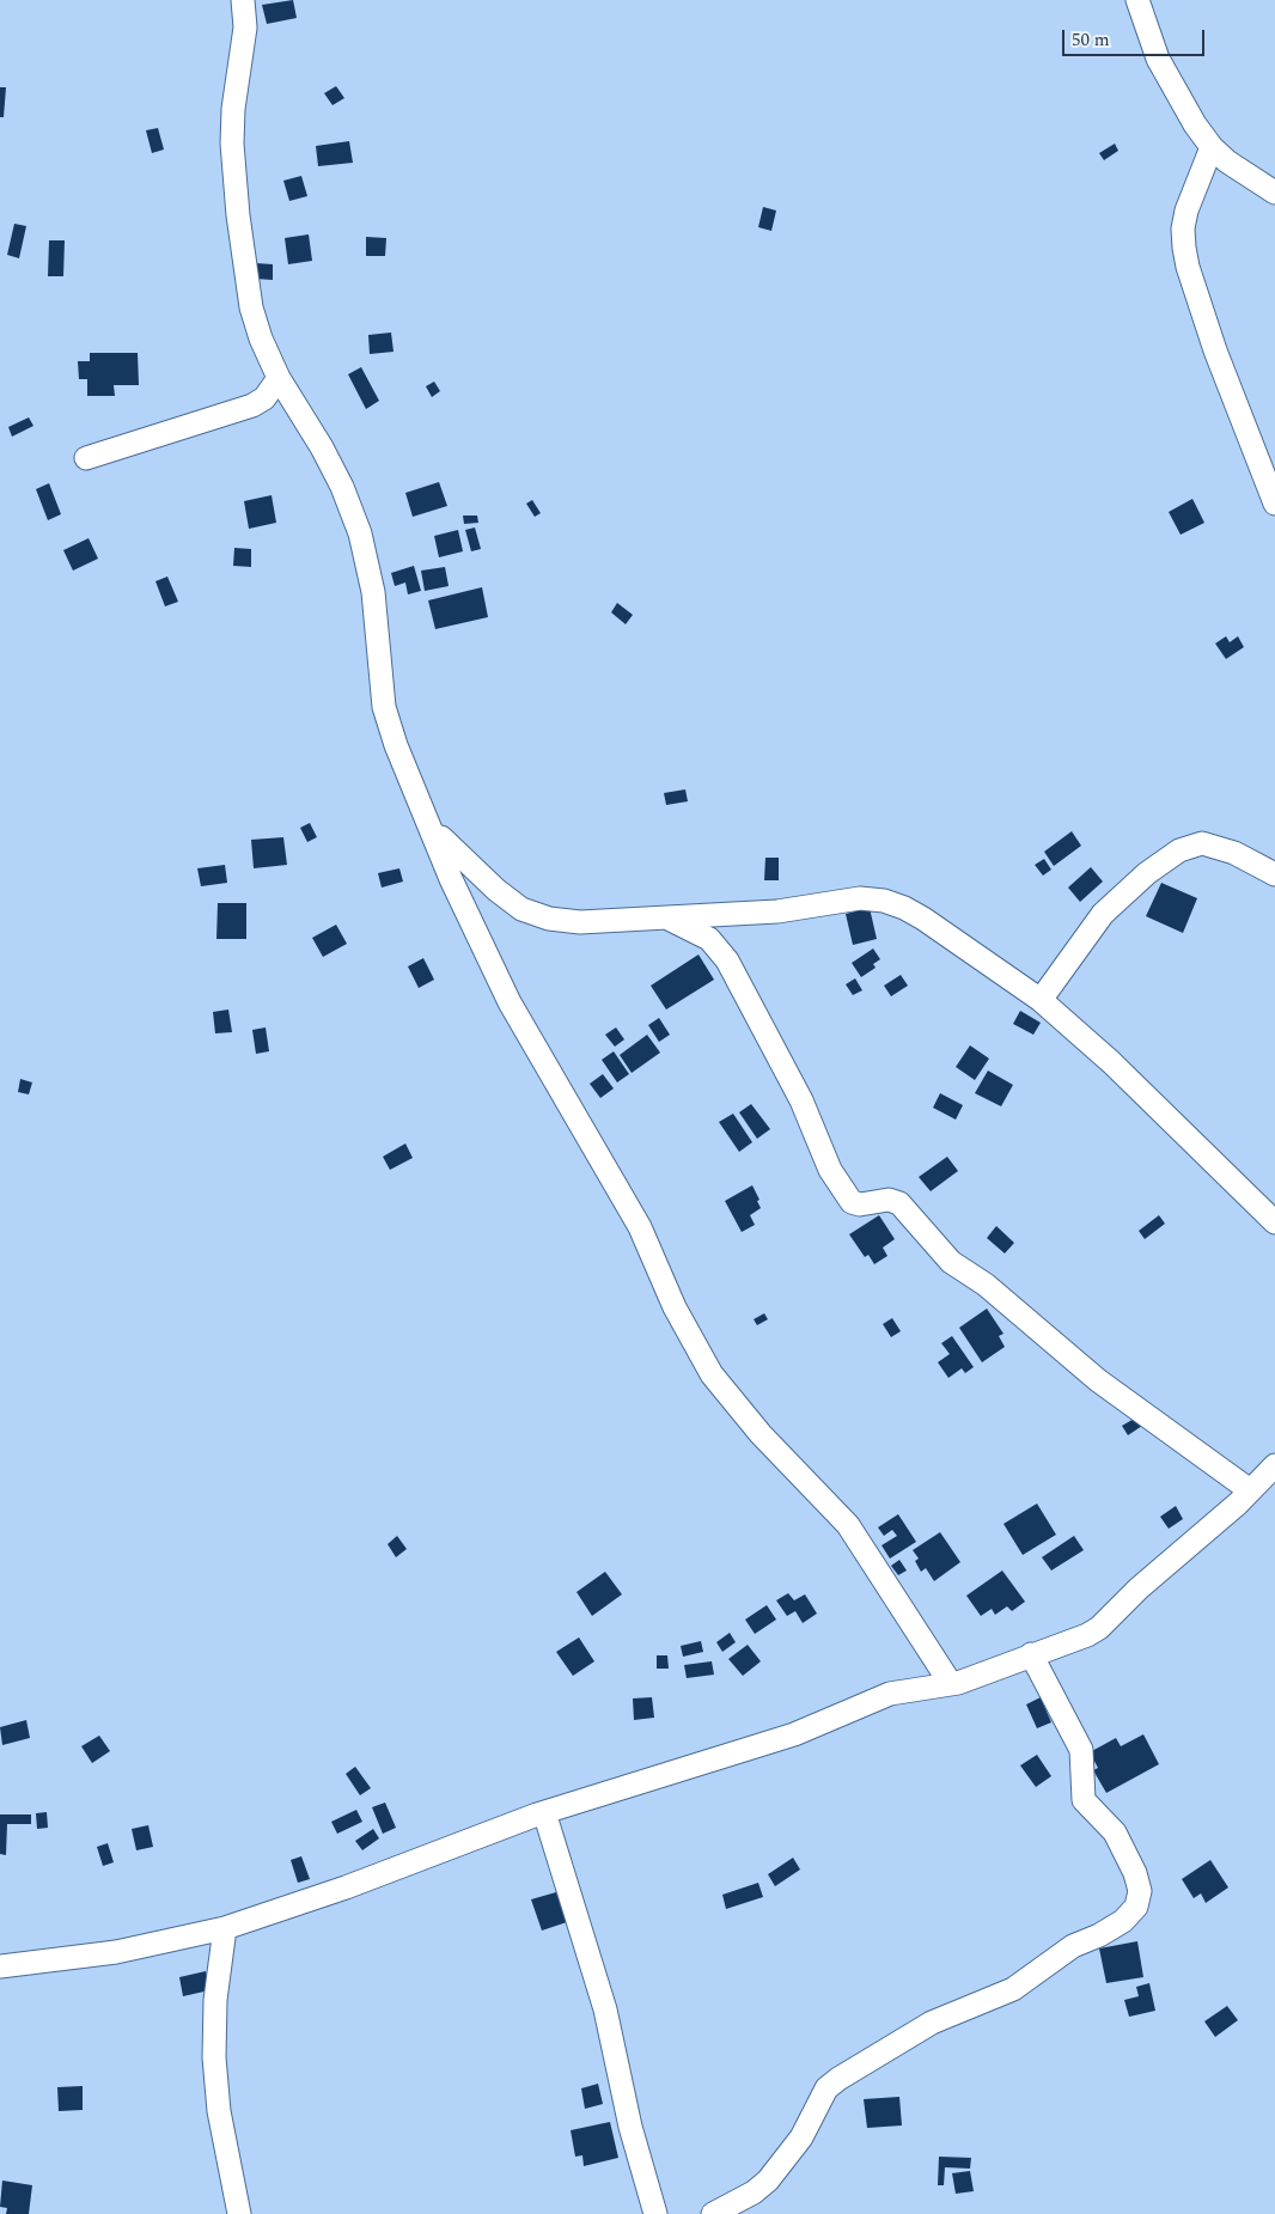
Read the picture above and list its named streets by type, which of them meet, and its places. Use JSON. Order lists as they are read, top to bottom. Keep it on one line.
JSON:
{"scale_bar":"50 m"}
